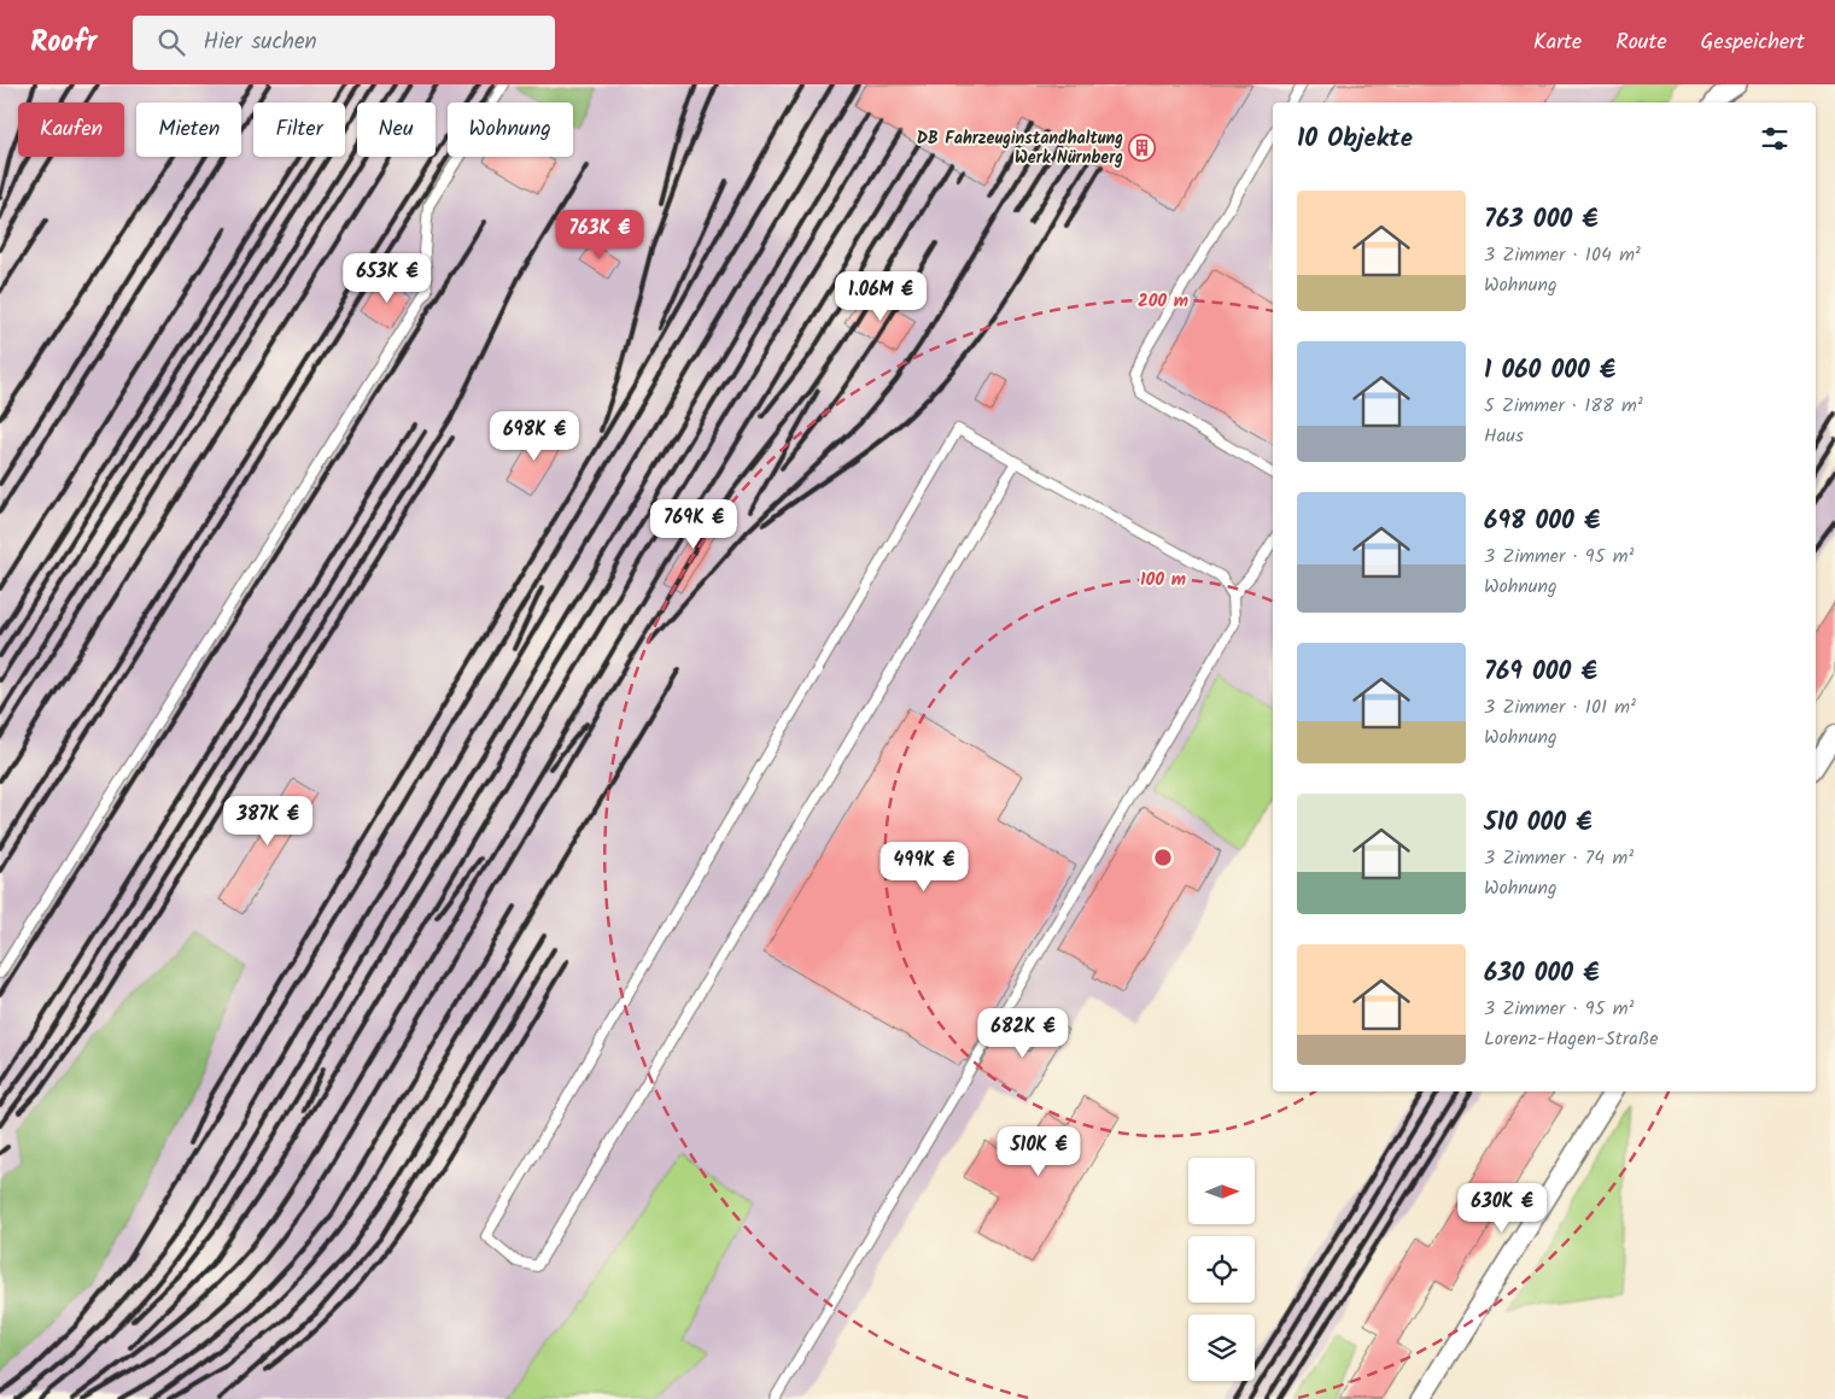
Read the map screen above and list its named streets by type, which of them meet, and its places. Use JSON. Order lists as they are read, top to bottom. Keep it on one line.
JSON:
{"places":{"building":["DB Fahrzeuginstandhaltung Werk Nürnberg"]},"north":"right","page":{"header":"Roofr","search":"Hier suchen","nav":["Karte","Route","Gespeichert"],"chip":["Kaufen","Mieten","Filter","Neu","Wohnung"],"heading":"10 Objekte","list":[{"name":"763 000 €","note":"3 Zimmer · 104 m² · Wohnung"},{"name":"1 060 000 €","note":"5 Zimmer · 188 m² · Haus"},{"name":"698 000 €","note":"3 Zimmer · 95 m² · Wohnung"},{"name":"769 000 €","note":"3 Zimmer · 101 m² · Wohnung"},{"name":"510 000 €","note":"3 Zimmer · 74 m² · Wohnung"},{"name":"630 000 €","note":"3 Zimmer · 95 m² · Lorenz-Hagen-Straße"}],"price":["763K €","653K €","1.06M €","698K €","769K €","387K €","499K €","682K €","510K €","630K €"]},"rings":["200 m","100 m"]}
